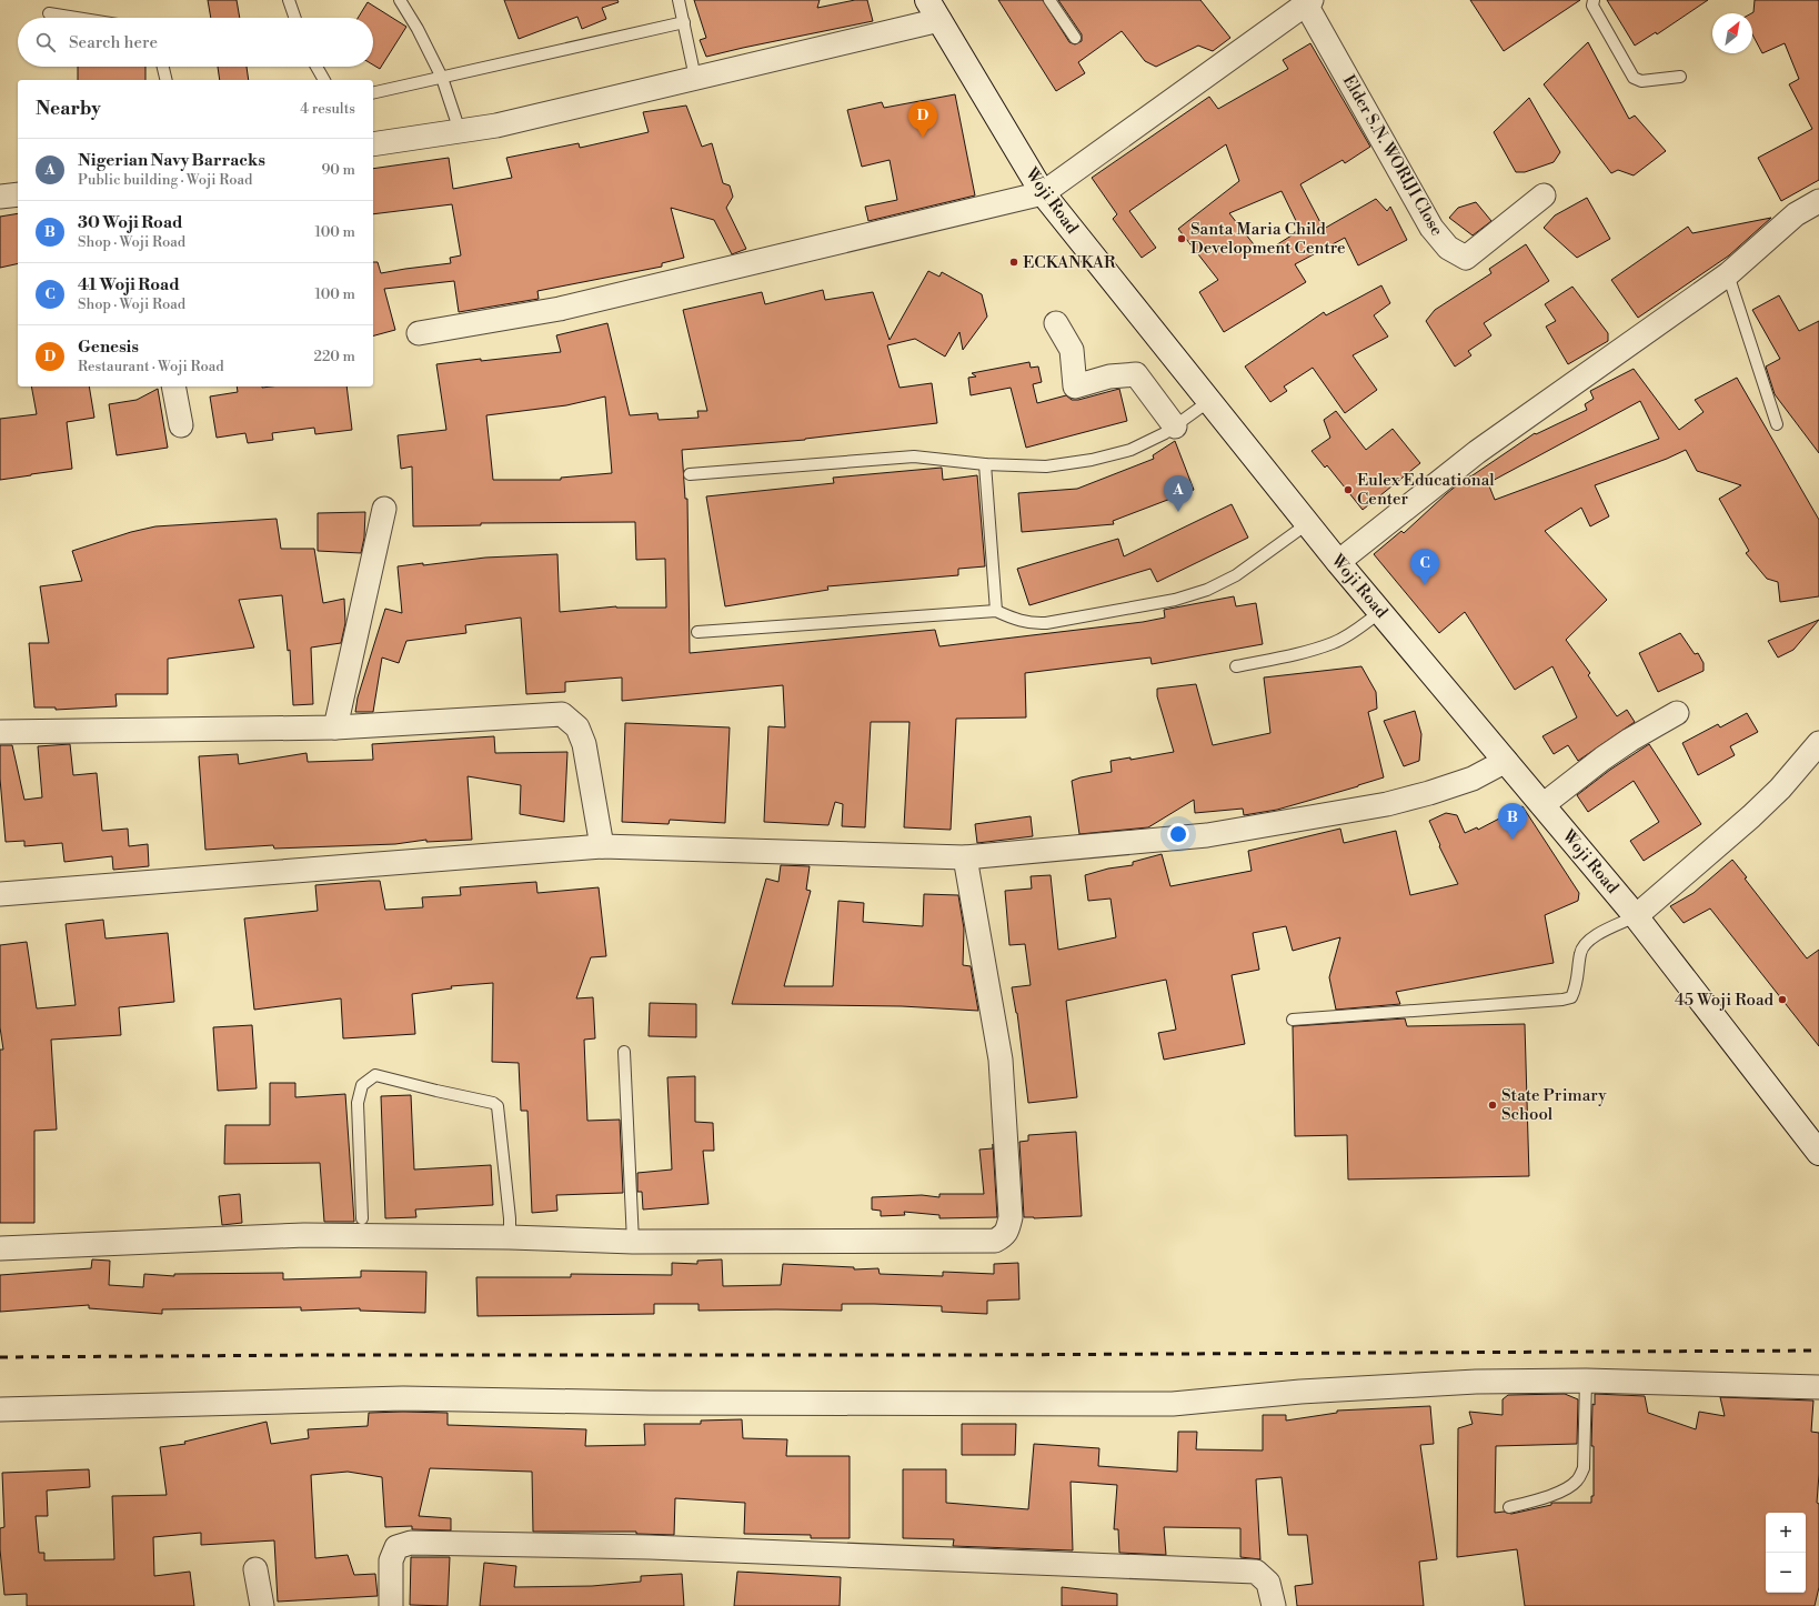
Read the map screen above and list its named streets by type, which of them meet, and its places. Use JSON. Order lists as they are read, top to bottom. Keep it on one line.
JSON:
{"streets":{"main road":["Woji Road"],"street":["Elder S.N. WORIJI Close"]},"places":["Santa Maria Child Development Centre","ECKANKAR","Eulex Educational Center","45 Woji Road","State Primary School"],"north":"top right","page":{"search":"Search here","heading":["Nearby","4 results"],"pins":["D","A","C","B"],"list":[{"mark":"A","name":"Nigerian Navy Barracks","note":"Public building · Woji Road","value":"90 m"},{"mark":"B","name":"30 Woji Road","note":"Shop · Woji Road","value":"100 m"},{"mark":"C","name":"41 Woji Road","note":"Shop · Woji Road","value":"100 m"},{"mark":"D","name":"Genesis","note":"Restaurant · Woji Road","value":"220 m"}],"map_buttons":["+","−"]}}
